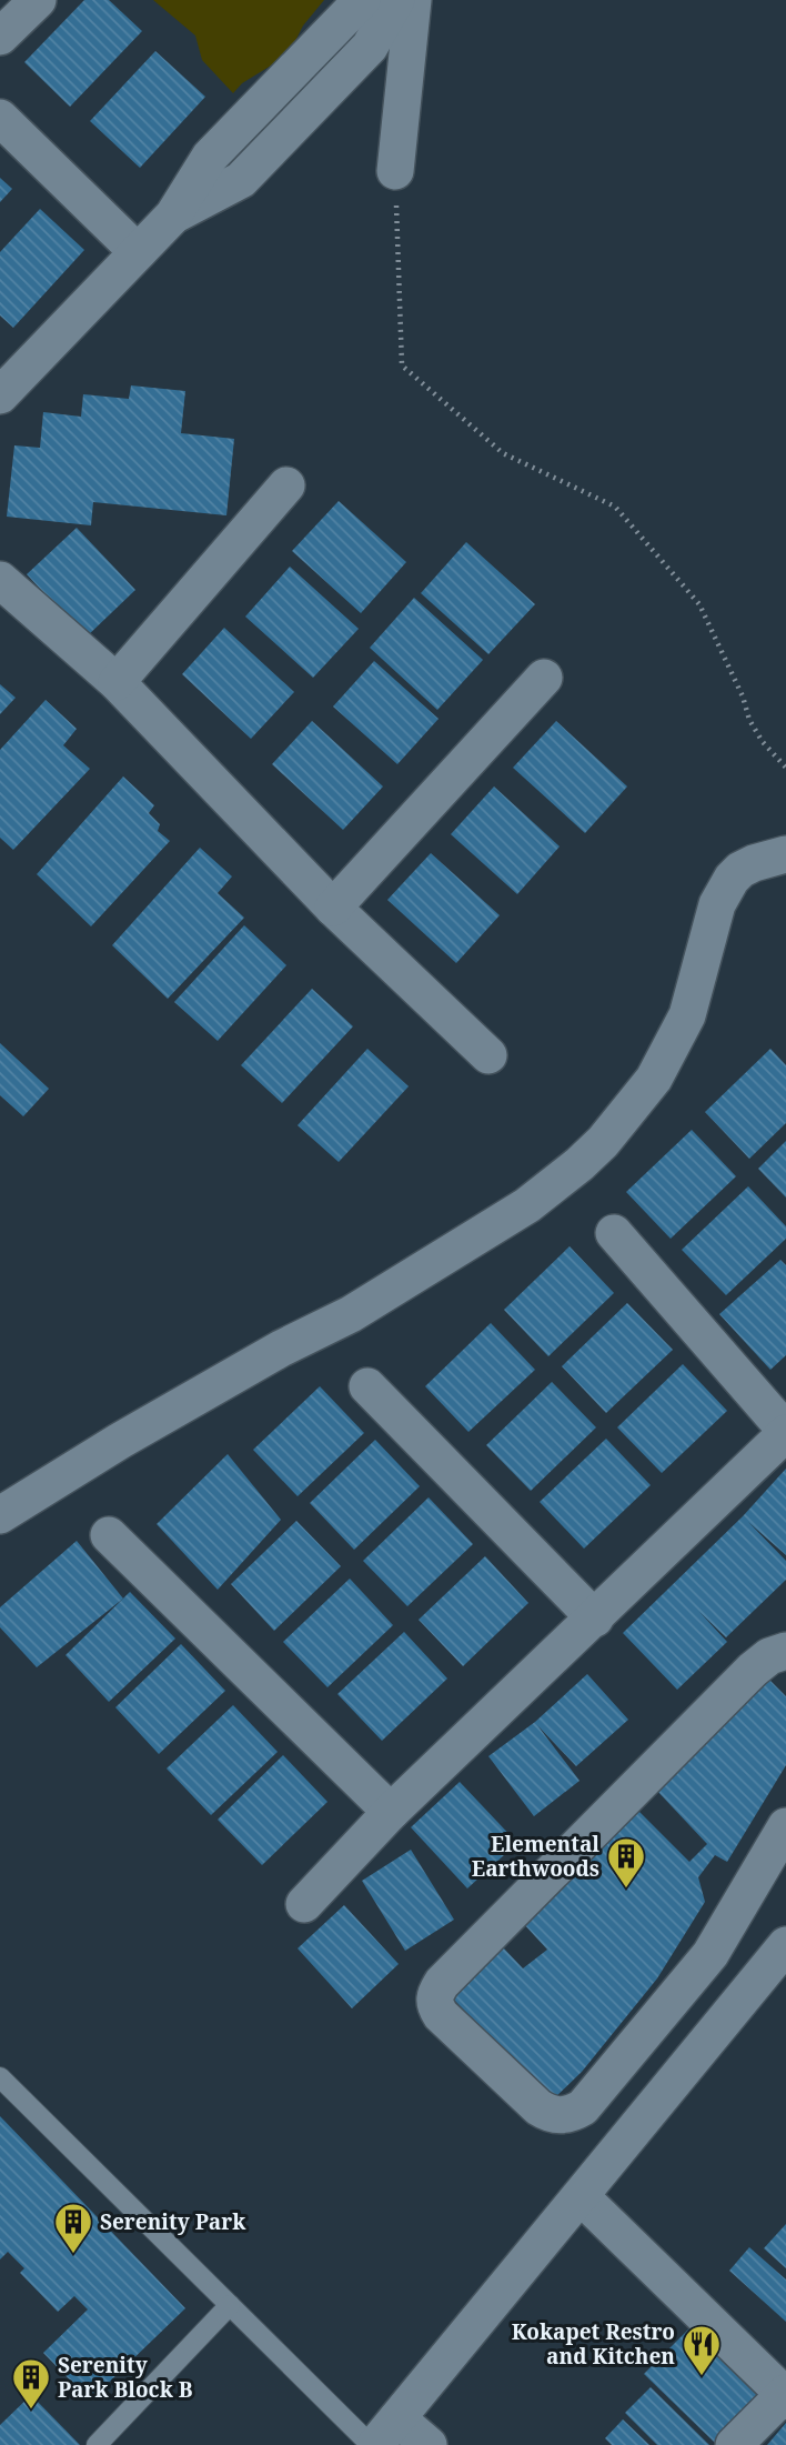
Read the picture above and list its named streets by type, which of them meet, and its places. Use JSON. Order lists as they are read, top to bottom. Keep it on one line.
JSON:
{"places":{"building":["Elemental Earthwoods","Serenity Park","Serenity Park Block B"],"restaurant":["Kokapet Restro and Kitchen"]}}
